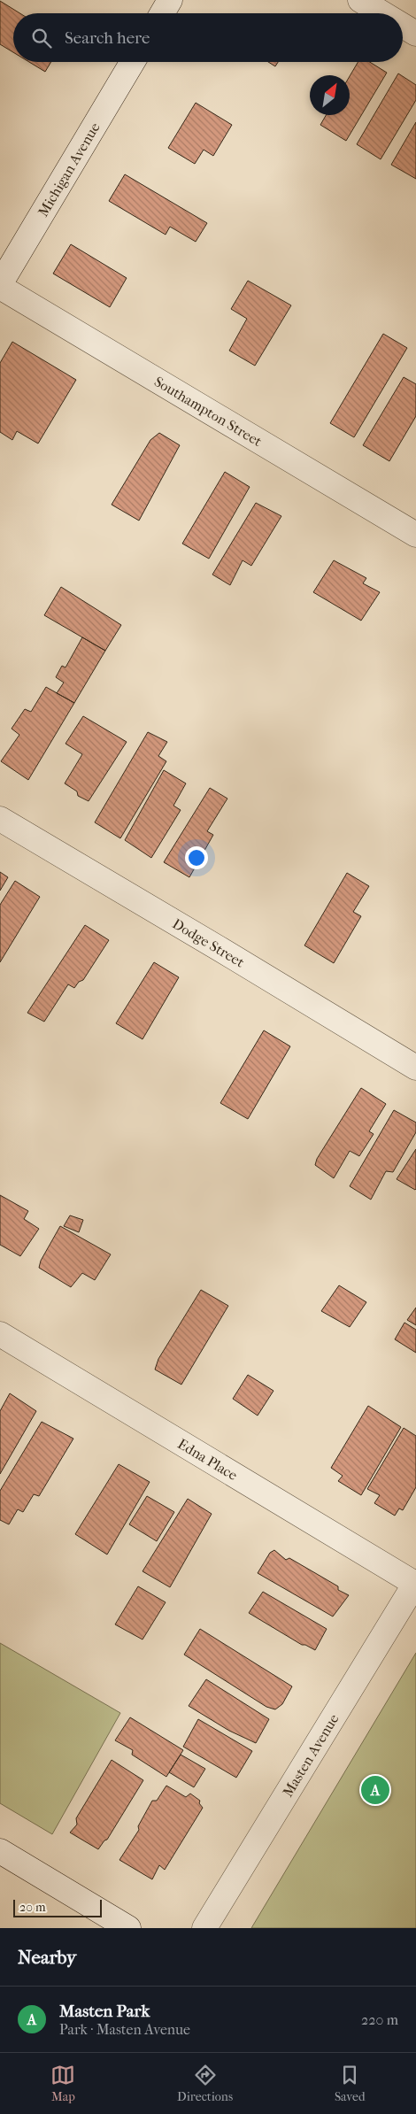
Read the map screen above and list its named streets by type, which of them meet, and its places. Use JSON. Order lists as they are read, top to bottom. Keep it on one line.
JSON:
{"streets":{"street":["Michigan Avenue","Southampton Street","Dodge Street","Edna Place","Masten Avenue"]},"crossings":[["Michigan Avenue","Southampton Street"],["Edna Place","Masten Avenue"]],"scale_bar":"20 m","north":"top right","page":{"search":"Search here","pins":"A","scale":"20 m","heading":"Nearby","list":[{"mark":"A","name":"Masten Park","note":"Park · Masten Avenue","value":"220 m"}],"nav":["Map","Directions","Saved"]}}
